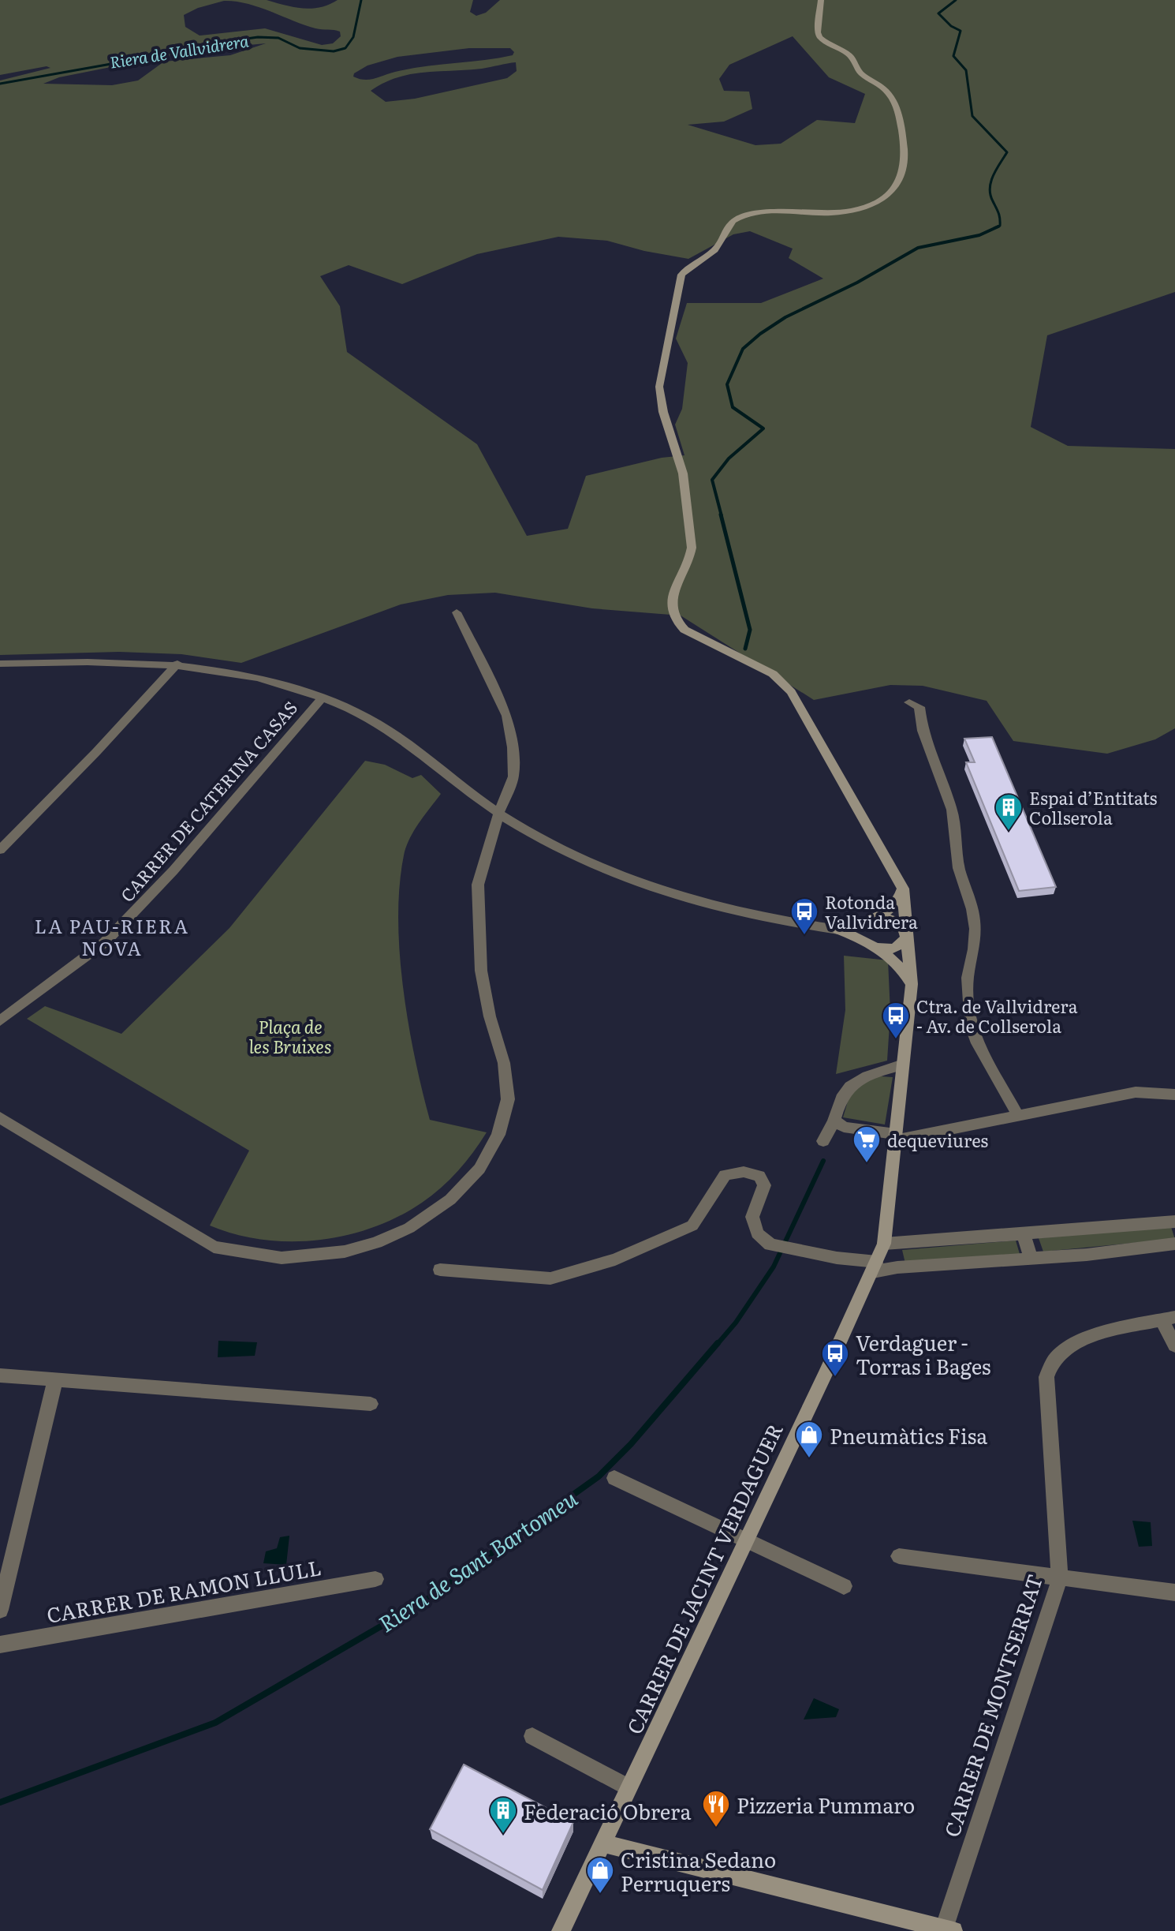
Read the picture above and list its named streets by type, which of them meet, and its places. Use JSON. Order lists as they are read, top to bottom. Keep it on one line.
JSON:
{"streets":{"main road":["CARRER DE JACINT VERDAGUER"],"street":["CARRER DE CATERINA CASAS","CARRER DE RAMON LLULL","CARRER DE MONTSERRAT"]},"districts":["LA PAU-RIERA NOVA"],"water":["Riera de Vallvidrera","Riera de Sant Bartomeu"],"parks":["Plaça de les Bruixes"],"places":{"building":["Espai d’Entitats Collserola","Federació Obrera"],"bus stop":["Rotonda Vallvidrera","Ctra. de Vallvidrera - Av. de Collserola","Verdaguer - Torras i Bages"],"supermarket":["dequeviures"],"shop":["Pneumàtics Fisa","Cristina Sedano Perruquers"],"restaurant":["Pizzeria Pummaro"]}}
